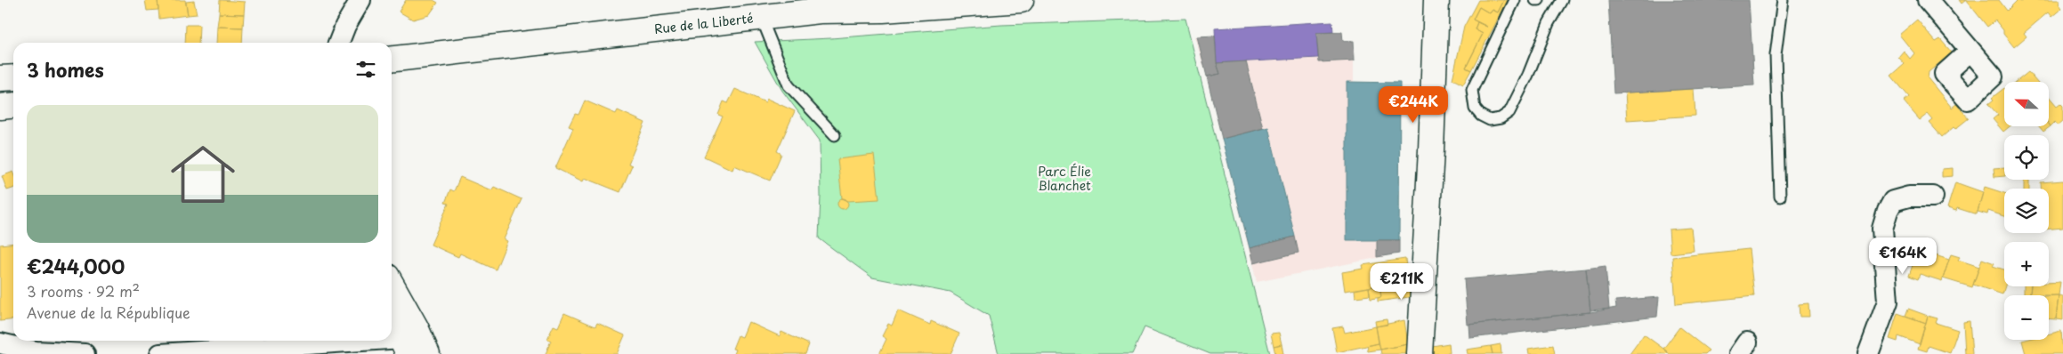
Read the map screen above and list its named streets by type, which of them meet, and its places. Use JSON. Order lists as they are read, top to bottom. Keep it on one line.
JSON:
{"streets":{"street":["Rue de la Liberté"]},"parks":["Parc Élie Blanchet"],"north":"left","page":{"heading":"3 homes","map_buttons":["+","−"],"price":["€244K","€164K","€211K"],"list":[{"name":"€244,000","note":"3 rooms · 92 m² · Avenue de la République"}]}}
